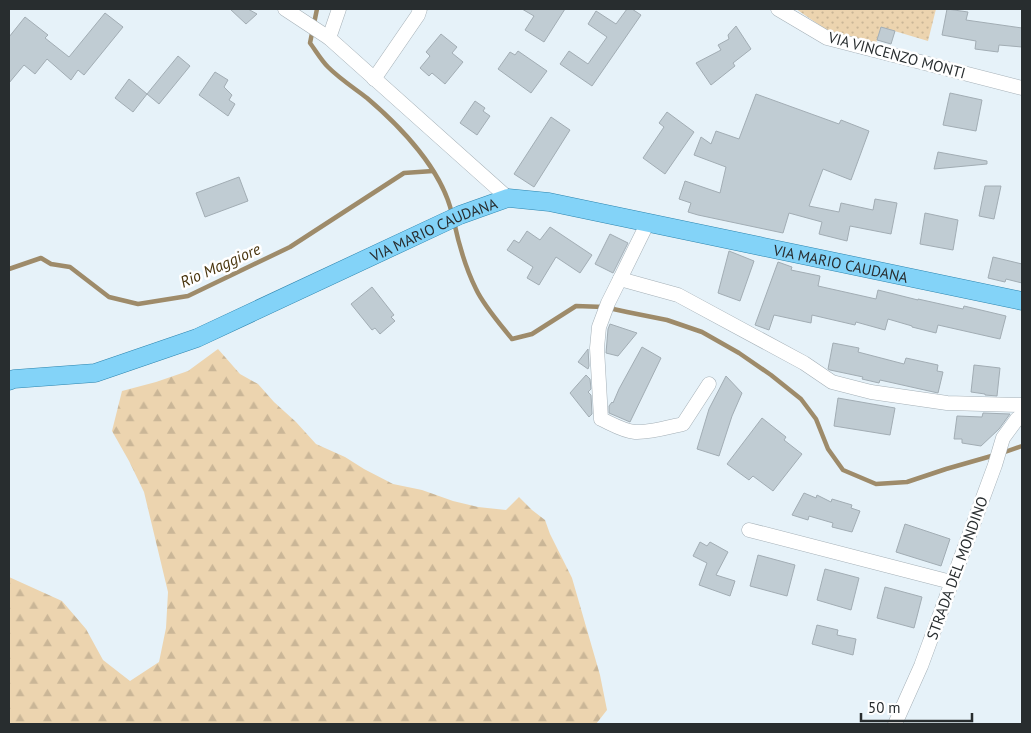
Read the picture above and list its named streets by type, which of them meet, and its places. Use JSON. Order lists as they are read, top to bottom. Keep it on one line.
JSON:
{"streets":{"main road":["VIA MARIO CAUDANA"],"street":["VIA VINCENZO MONTI","STRADA DEL MONDINO"]},"water":["Rio Maggiore"],"scale_bar":"50 m"}
